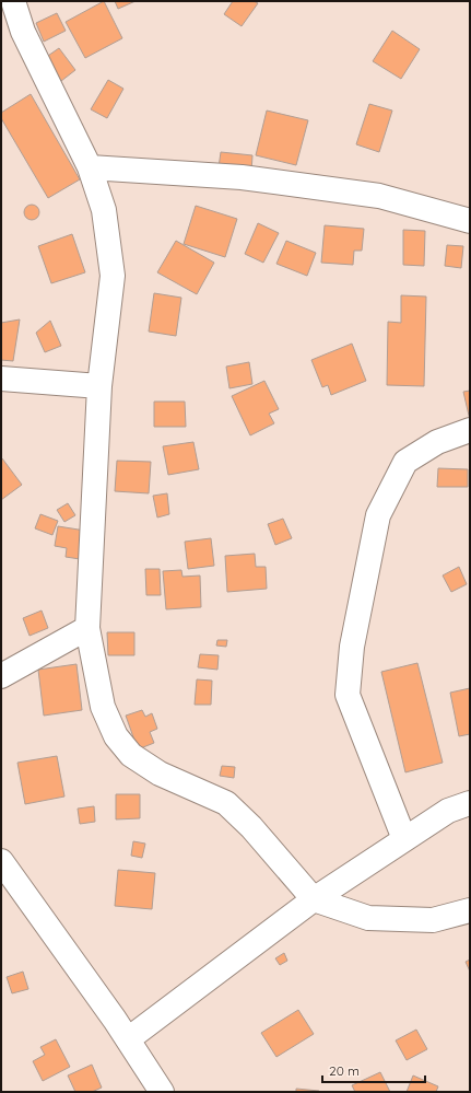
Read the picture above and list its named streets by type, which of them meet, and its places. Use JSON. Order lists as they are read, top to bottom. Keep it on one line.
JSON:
{"scale_bar":"20 m"}
